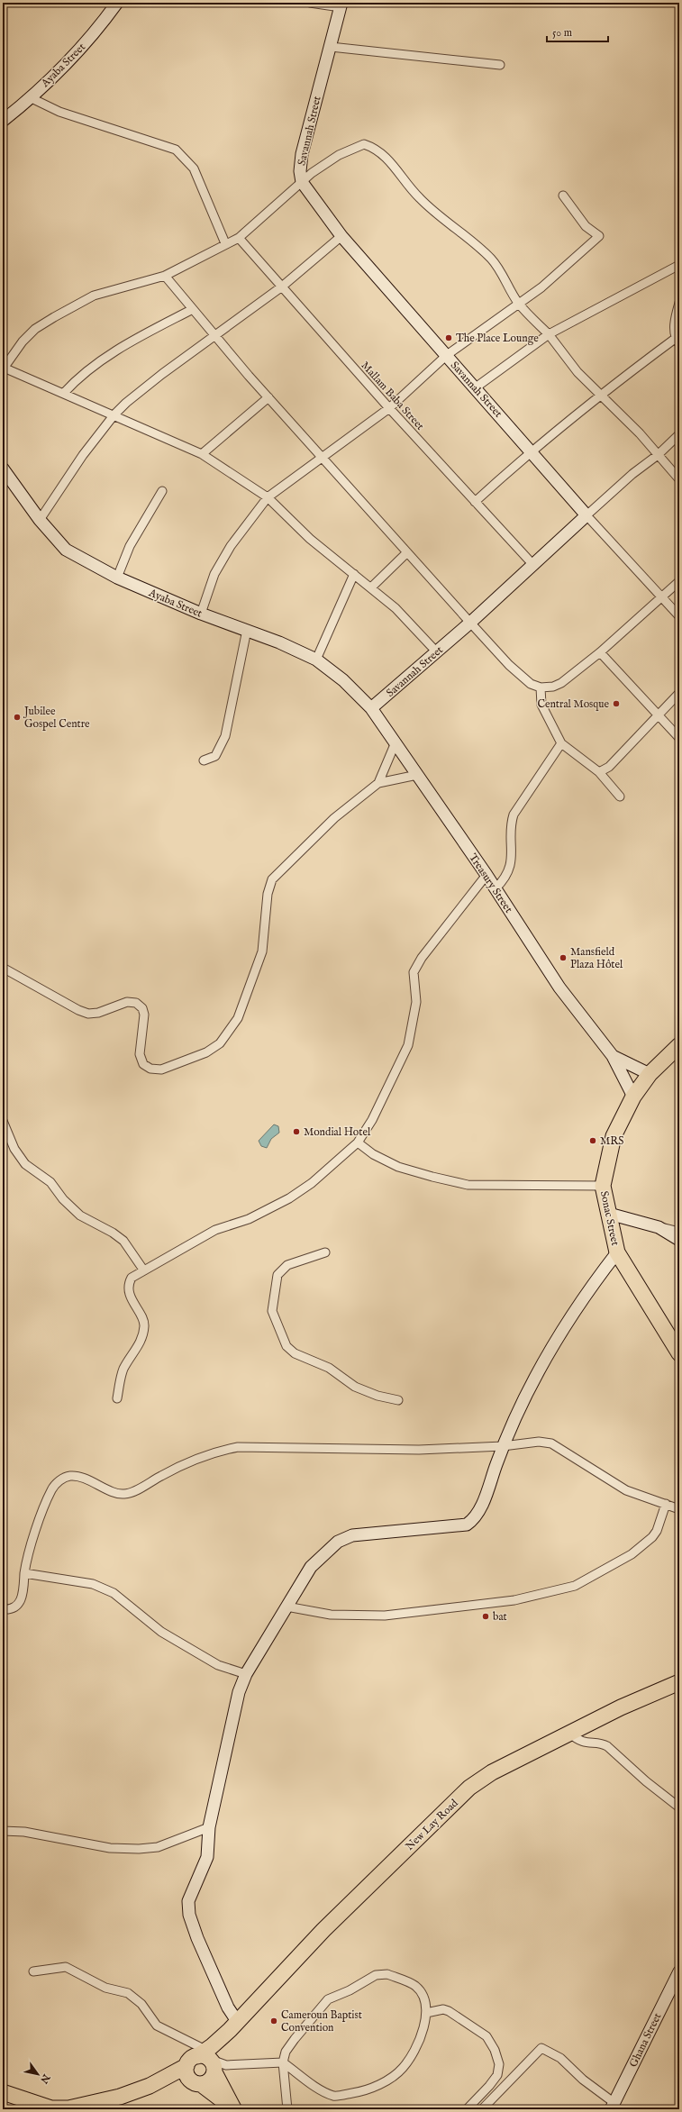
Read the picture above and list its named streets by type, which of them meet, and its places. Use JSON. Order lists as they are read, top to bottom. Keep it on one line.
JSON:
{"streets":{"highway":["Sonac Street","New Lay Road"],"street":["Ayaba Street","Savannah Street","Mallam Baba Street","Treasury Street","Ghana Street"]},"crossings":[["Ayaba Street","Savannah Street"],["Ayaba Street","Treasury Street"],["Savannah Street","Mallam Baba Street"],["Savannah Street","Treasury Street"],["Treasury Street","Sonac Street"]],"places":["The Place Lounge","Central Mosque","Jubilee Gospel Centre","Mansfield Plaza Hôtel","Mondial Hotel","MRS","bat","Cameroun Baptist Convention"],"scale_bar":"50 m","north":"bottom right"}
